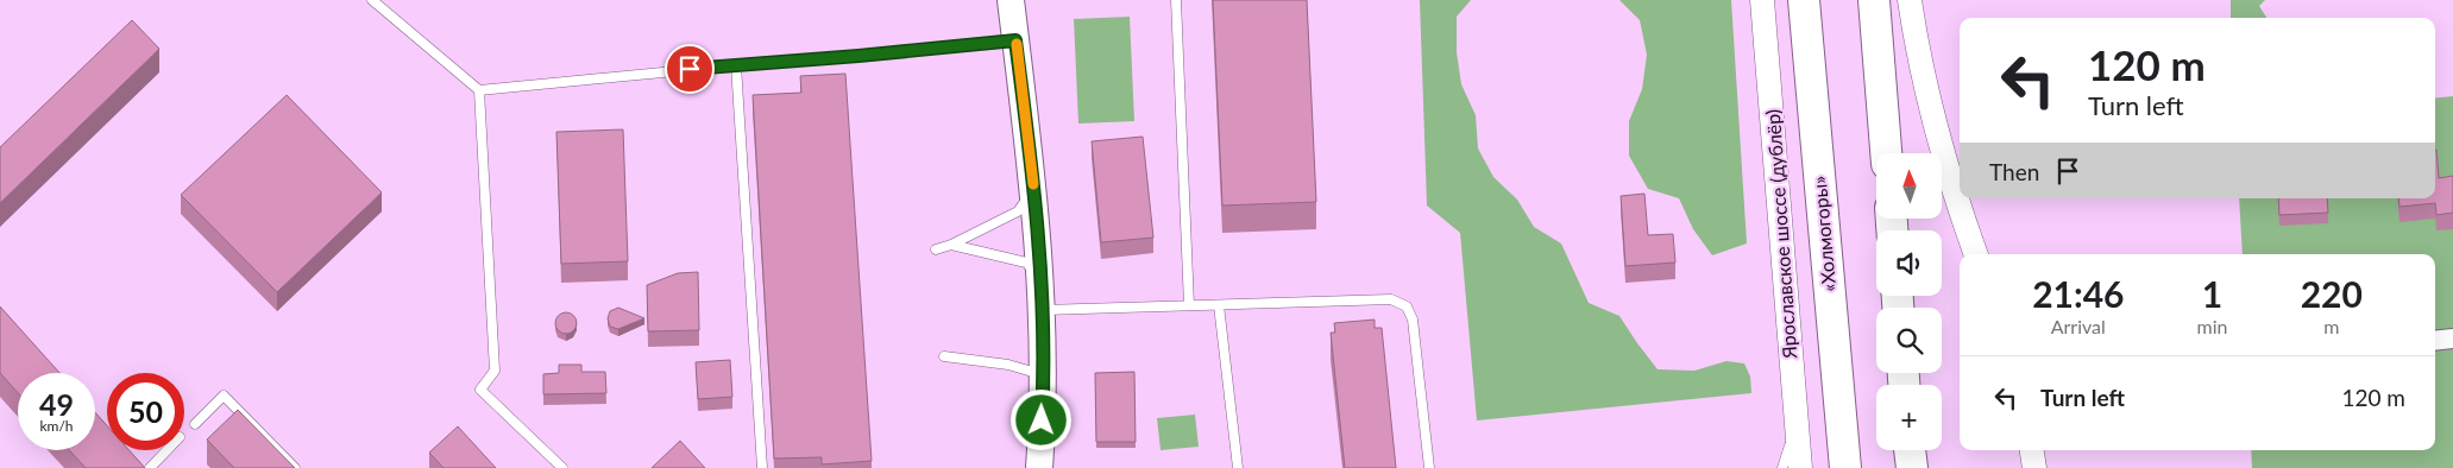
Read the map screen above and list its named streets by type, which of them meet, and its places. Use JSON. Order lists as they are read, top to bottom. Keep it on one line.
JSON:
{"streets":{"highway":["«Холмогоры»"],"street":["Ярославское шоссе (дублёр)"]},"north":"top","page":{"turn":["120 m","Turn left"],"then":"Then","map_buttons":"+","eta":["21:46","Arrival","1","min","220","m"],"list":[{"name":"Turn left","value":"120 m"}],"speed":"49 km/h","limit":"50"}}
